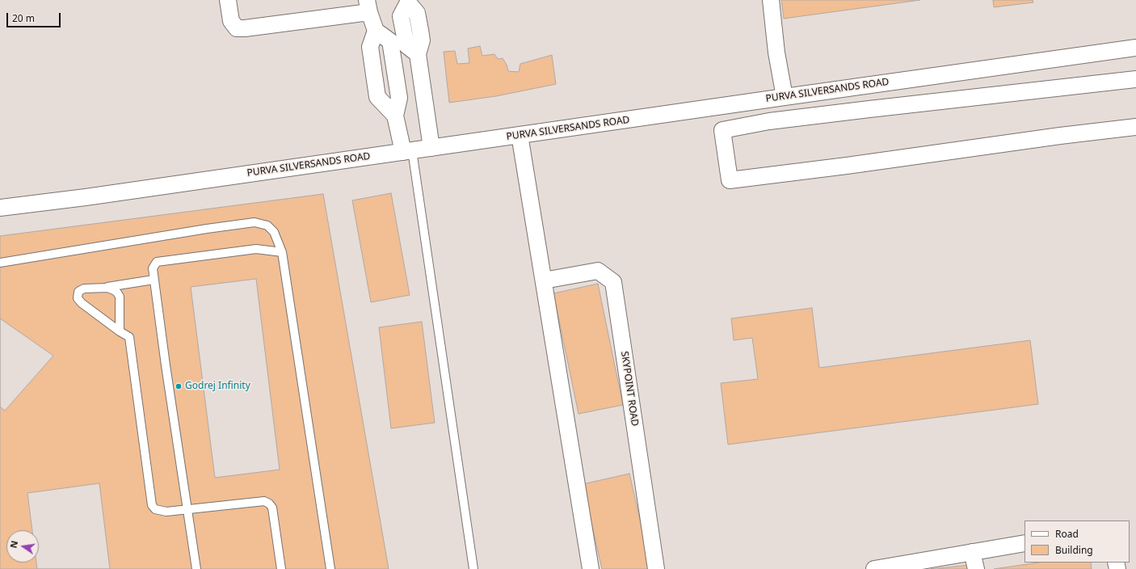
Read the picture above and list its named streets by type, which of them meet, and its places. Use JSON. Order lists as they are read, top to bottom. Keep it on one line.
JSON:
{"streets":{"street":["PURVA SILVERSANDS ROAD","SKYPOINT ROAD"]},"places":["Godrej Infinity"],"legend":["Road","Building"],"scale_bar":"20 m","north":"left"}
